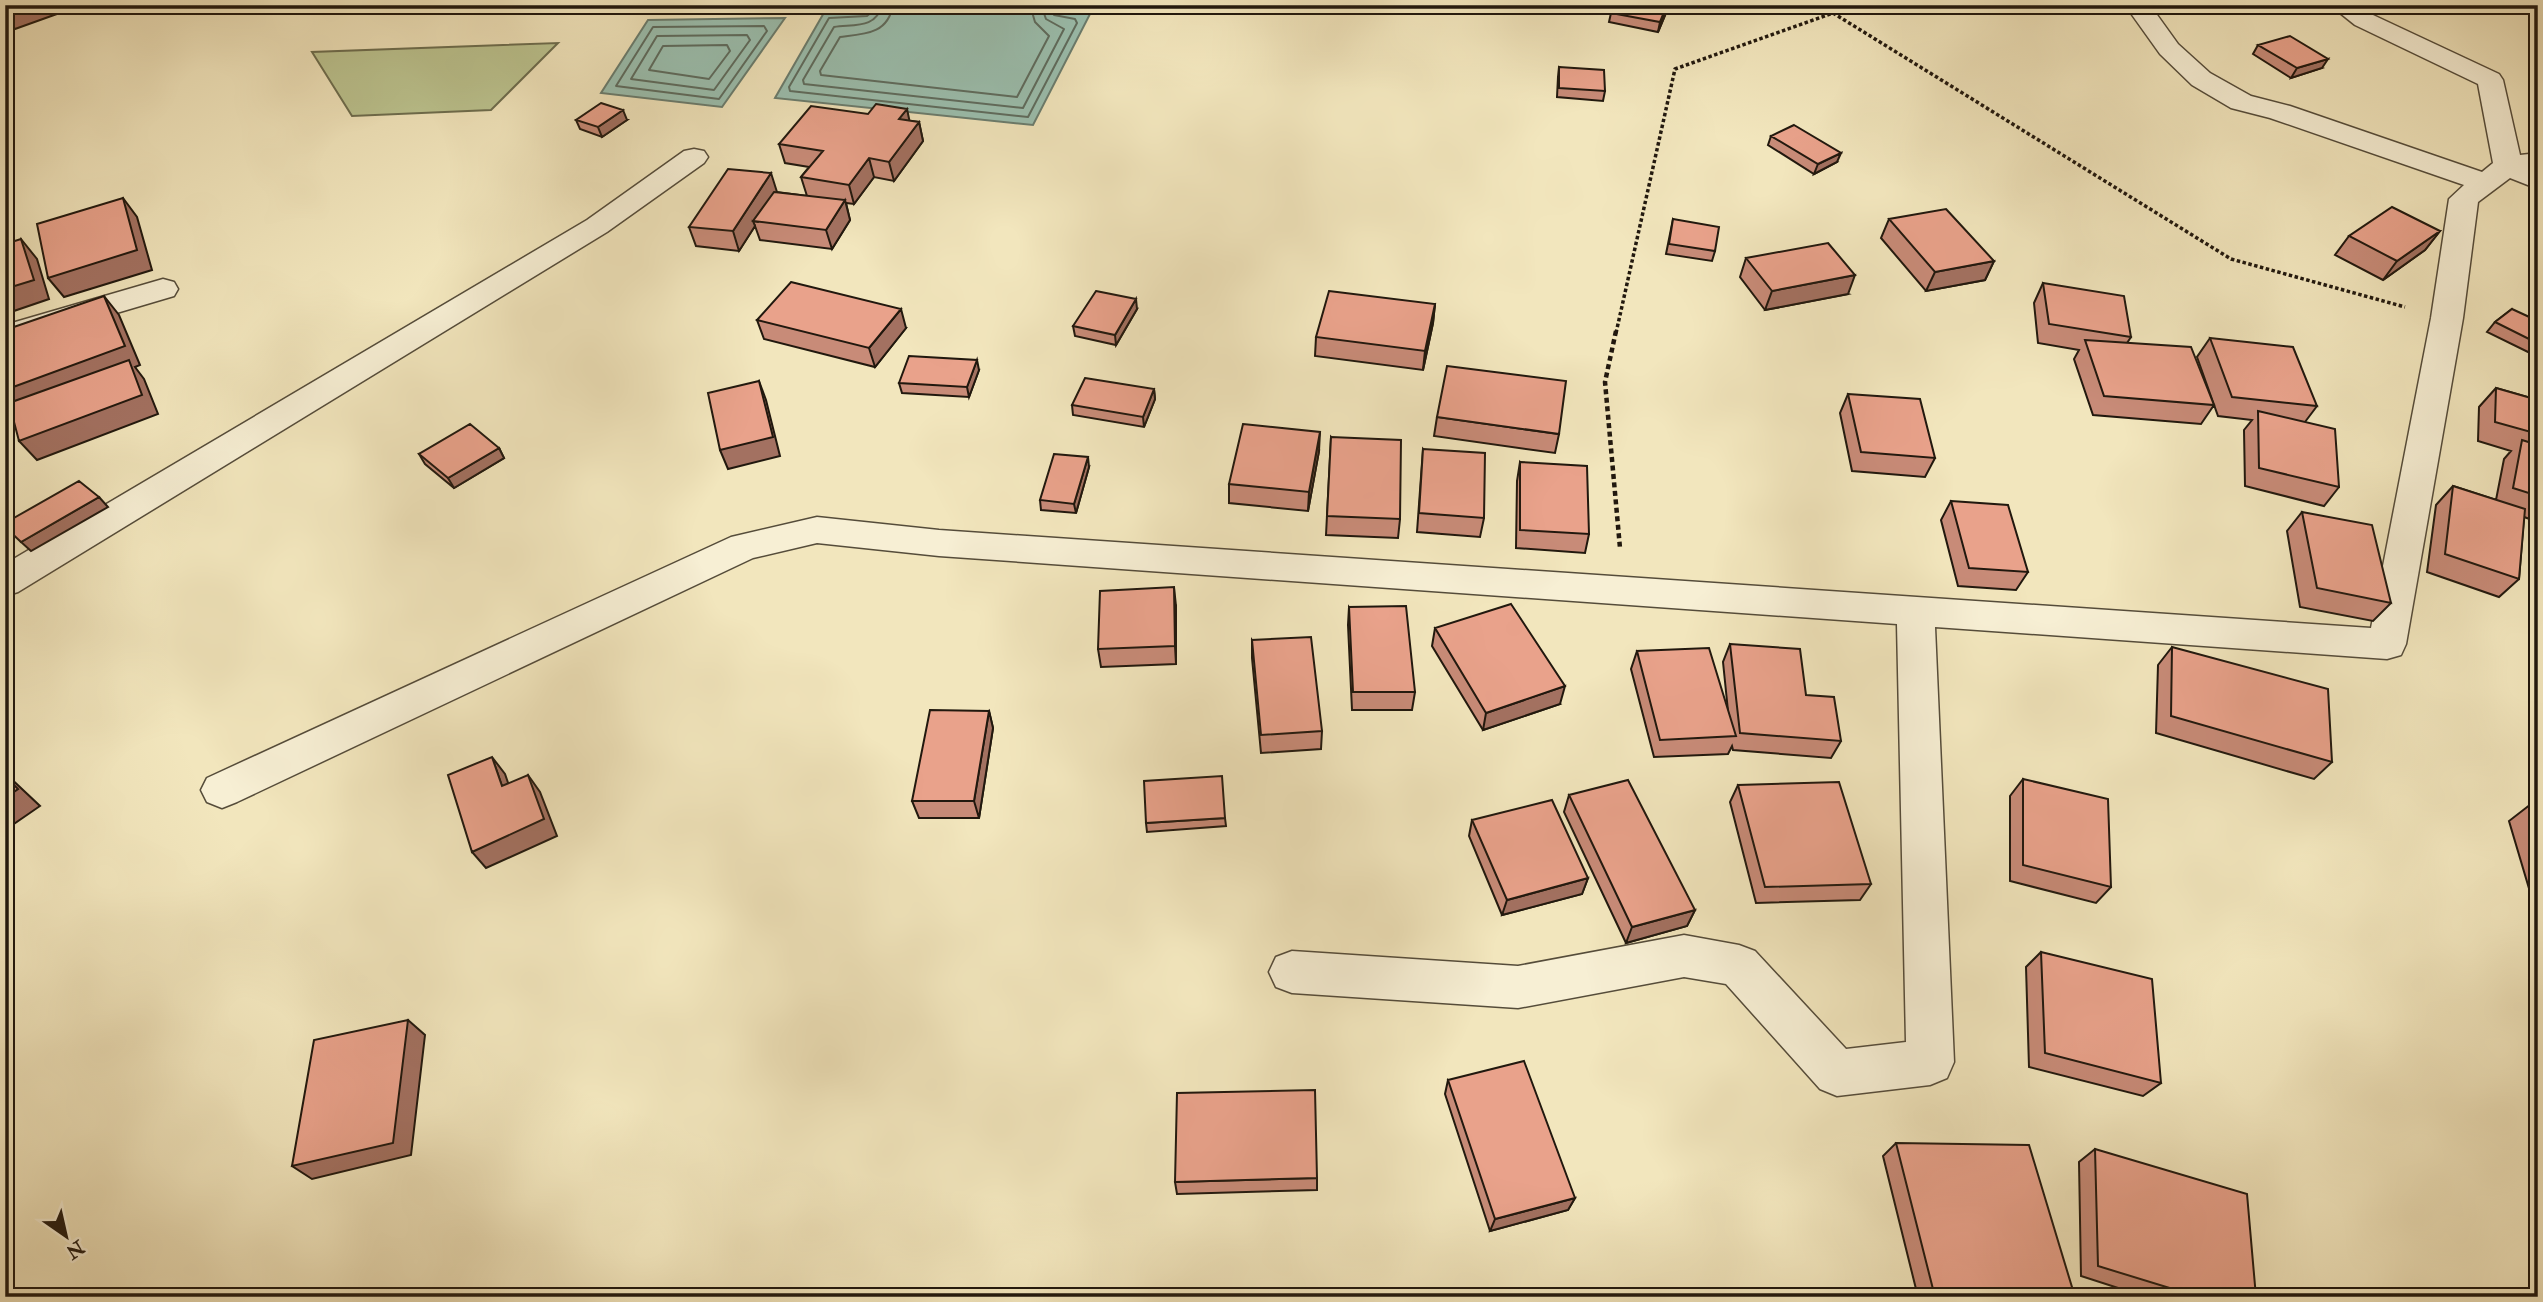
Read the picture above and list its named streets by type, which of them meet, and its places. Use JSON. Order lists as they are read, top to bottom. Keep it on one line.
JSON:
{"north":"bottom right"}
